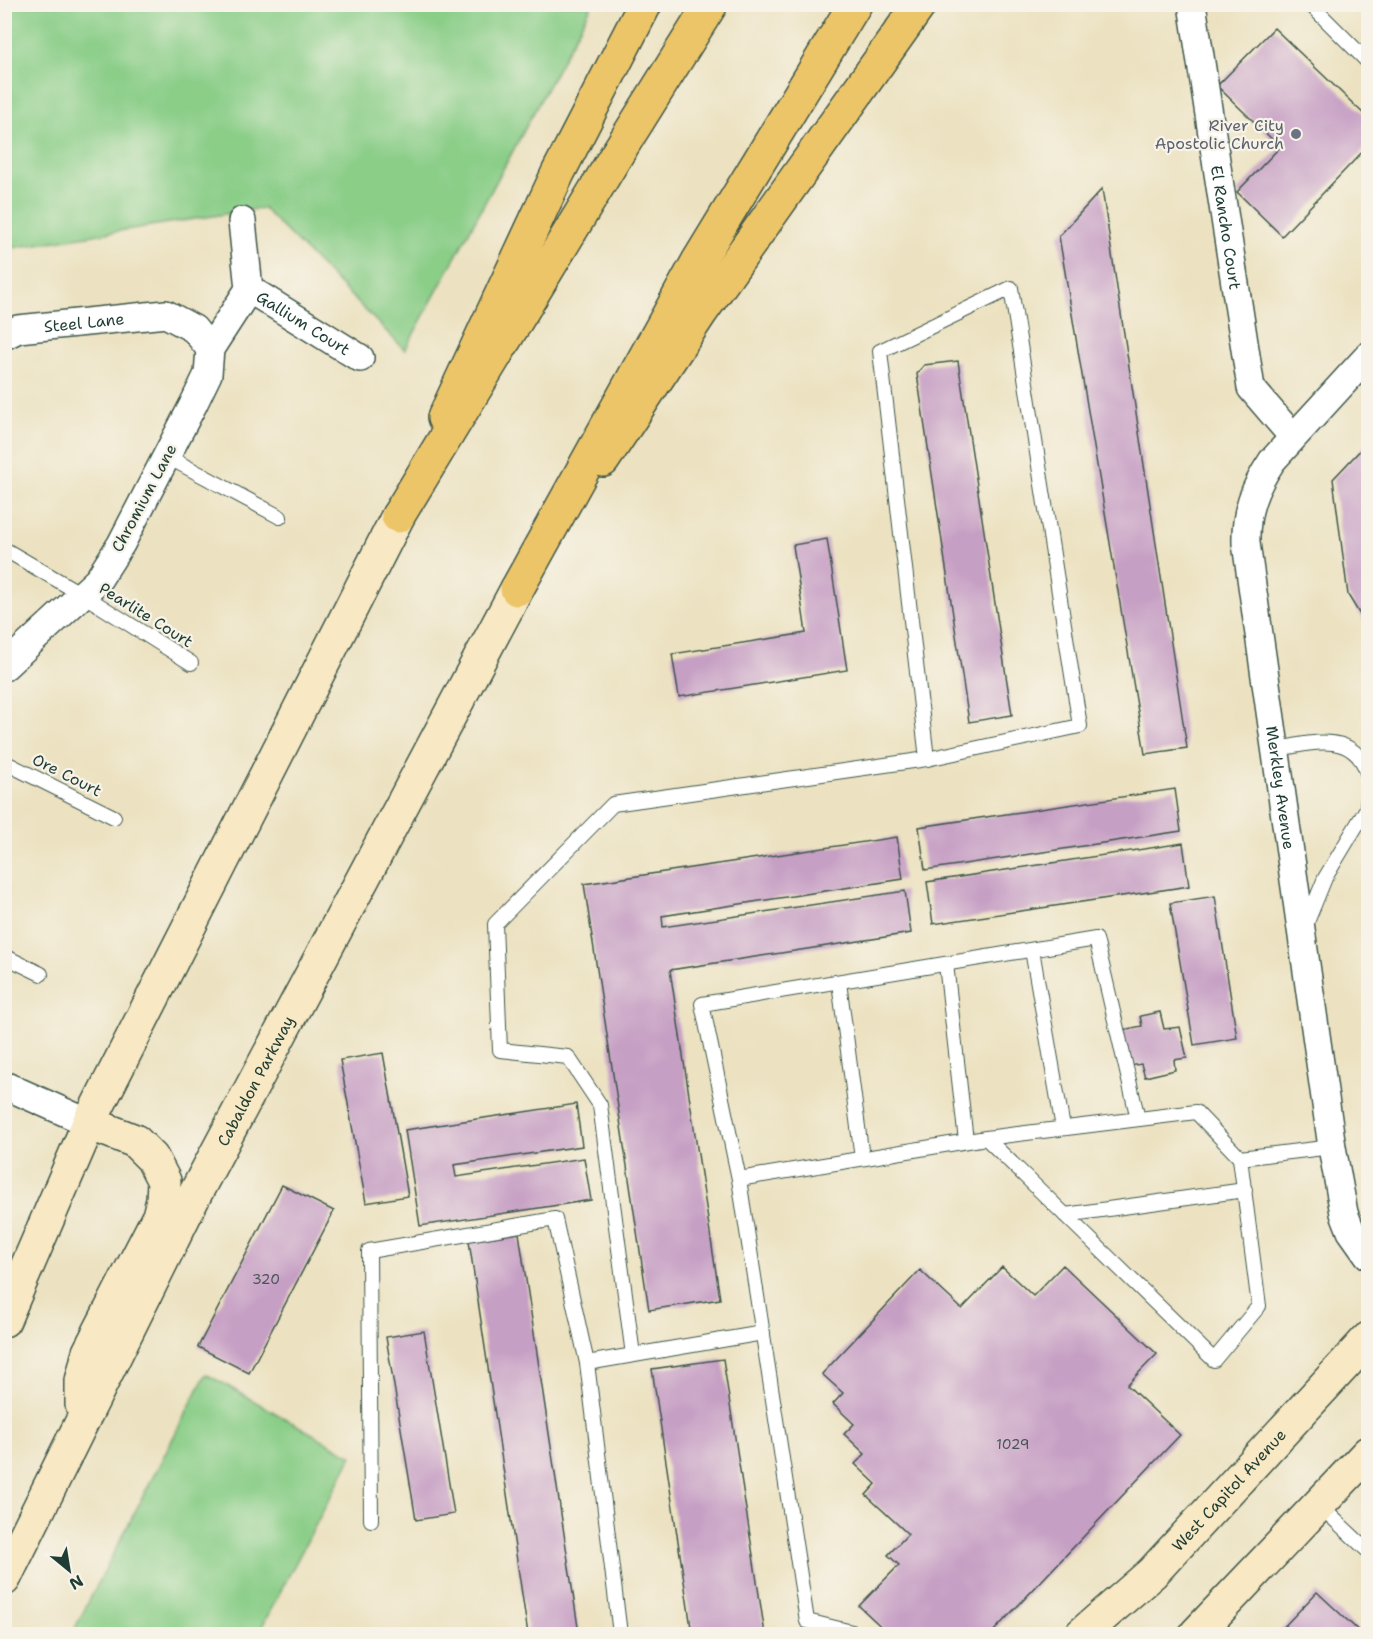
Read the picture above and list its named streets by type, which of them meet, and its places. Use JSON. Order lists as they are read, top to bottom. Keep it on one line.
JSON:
{"streets":{"main road":["Cabaldon Parkway","West Capitol Avenue"],"street":["El Rancho Court","Steel Lane","Gallium Court","Chromium Lane","Merkley Avenue"],"lane":["Pearlite Court","Ore Court"]},"crossings":[["El Rancho Court","Merkley Avenue"],["Steel Lane","Chromium Lane"],["Chromium Lane","Pearlite Court"]],"places":["River City Apostolic Church"],"house_numbers":["320","1029"],"north":"bottom right"}
